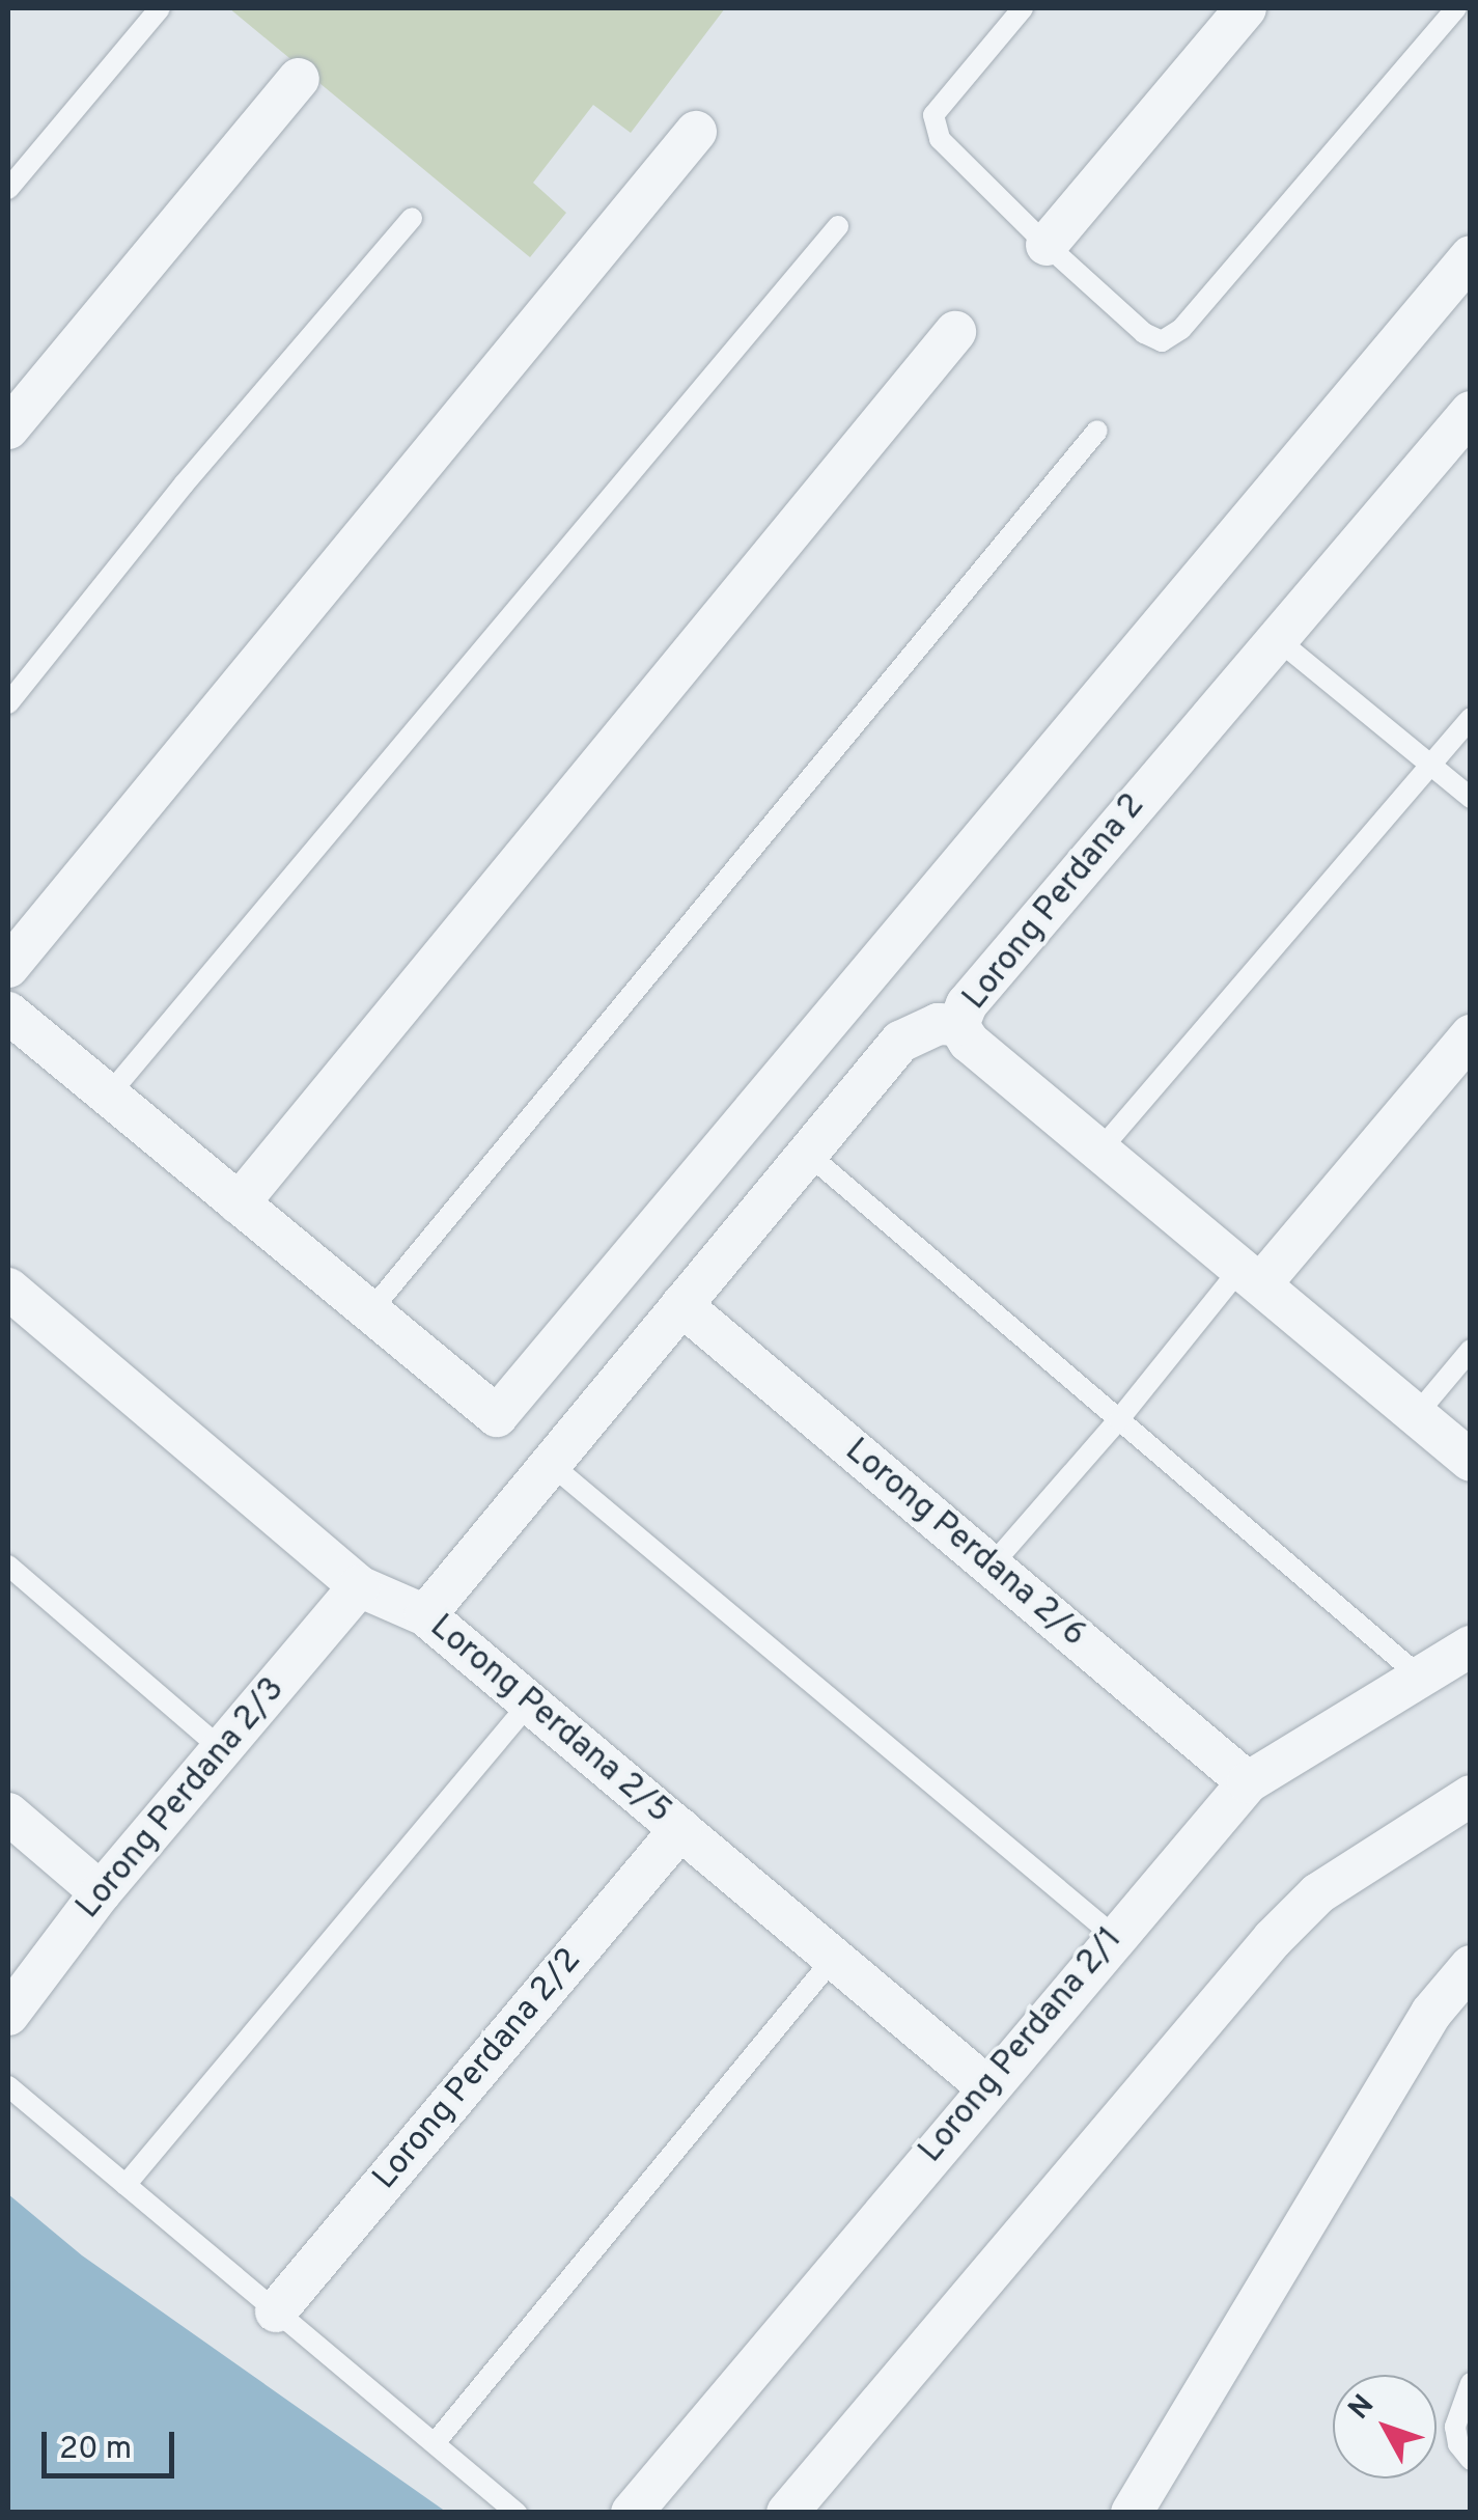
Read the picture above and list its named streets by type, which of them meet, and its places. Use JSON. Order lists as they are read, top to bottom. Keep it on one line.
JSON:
{"streets":{"street":["Lorong Perdana 2","Lorong Perdana 2/6","Lorong Perdana 2/5","Lorong Perdana 2/3","Lorong Perdana 2/1","Lorong Perdana 2/2"]},"crossings":[["Lorong Perdana 2/6","Lorong Perdana 2/1"],["Lorong Perdana 2/5","Lorong Perdana 2/3"],["Lorong Perdana 2/5","Lorong Perdana 2/1"],["Lorong Perdana 2/5","Lorong Perdana 2/2"]],"scale_bar":"20 m","north":"top left"}
